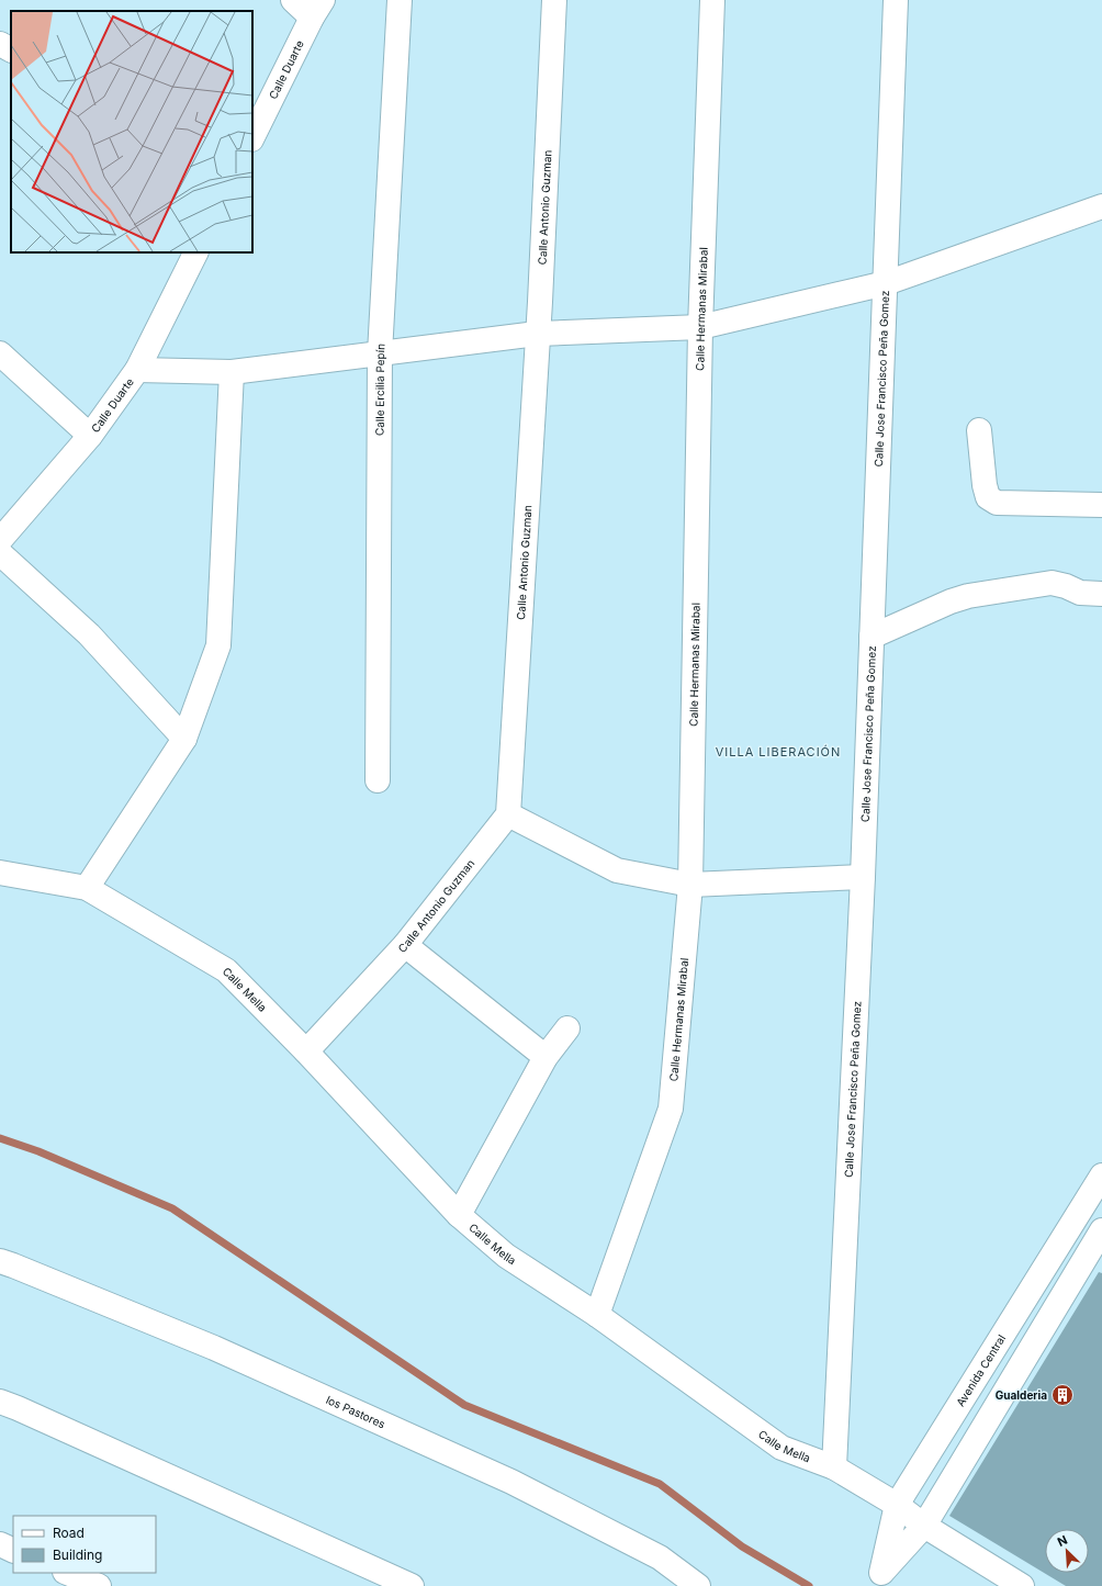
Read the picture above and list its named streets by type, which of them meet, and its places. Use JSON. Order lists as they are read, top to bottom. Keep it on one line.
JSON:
{"streets":{"street":["Calle Duarte","Calle Antonio Guzman","Calle Hermanas Mirabal","Calle Jose Francisco Peña Gomez","Calle Ercilia Pepín","Calle Mella","Avenida Central","los Pastores"]},"crossings":[["Calle Antonio Guzman","Calle Mella"],["Calle Hermanas Mirabal","Calle Mella"],["Calle Jose Francisco Peña Gomez","Calle Mella"],["Calle Mella","Avenida Central"]],"districts":["VILLA LIBERACIÓN"],"places":{"building":["Gualderia"]},"legend":["Road","Building"],"north":"top left"}
